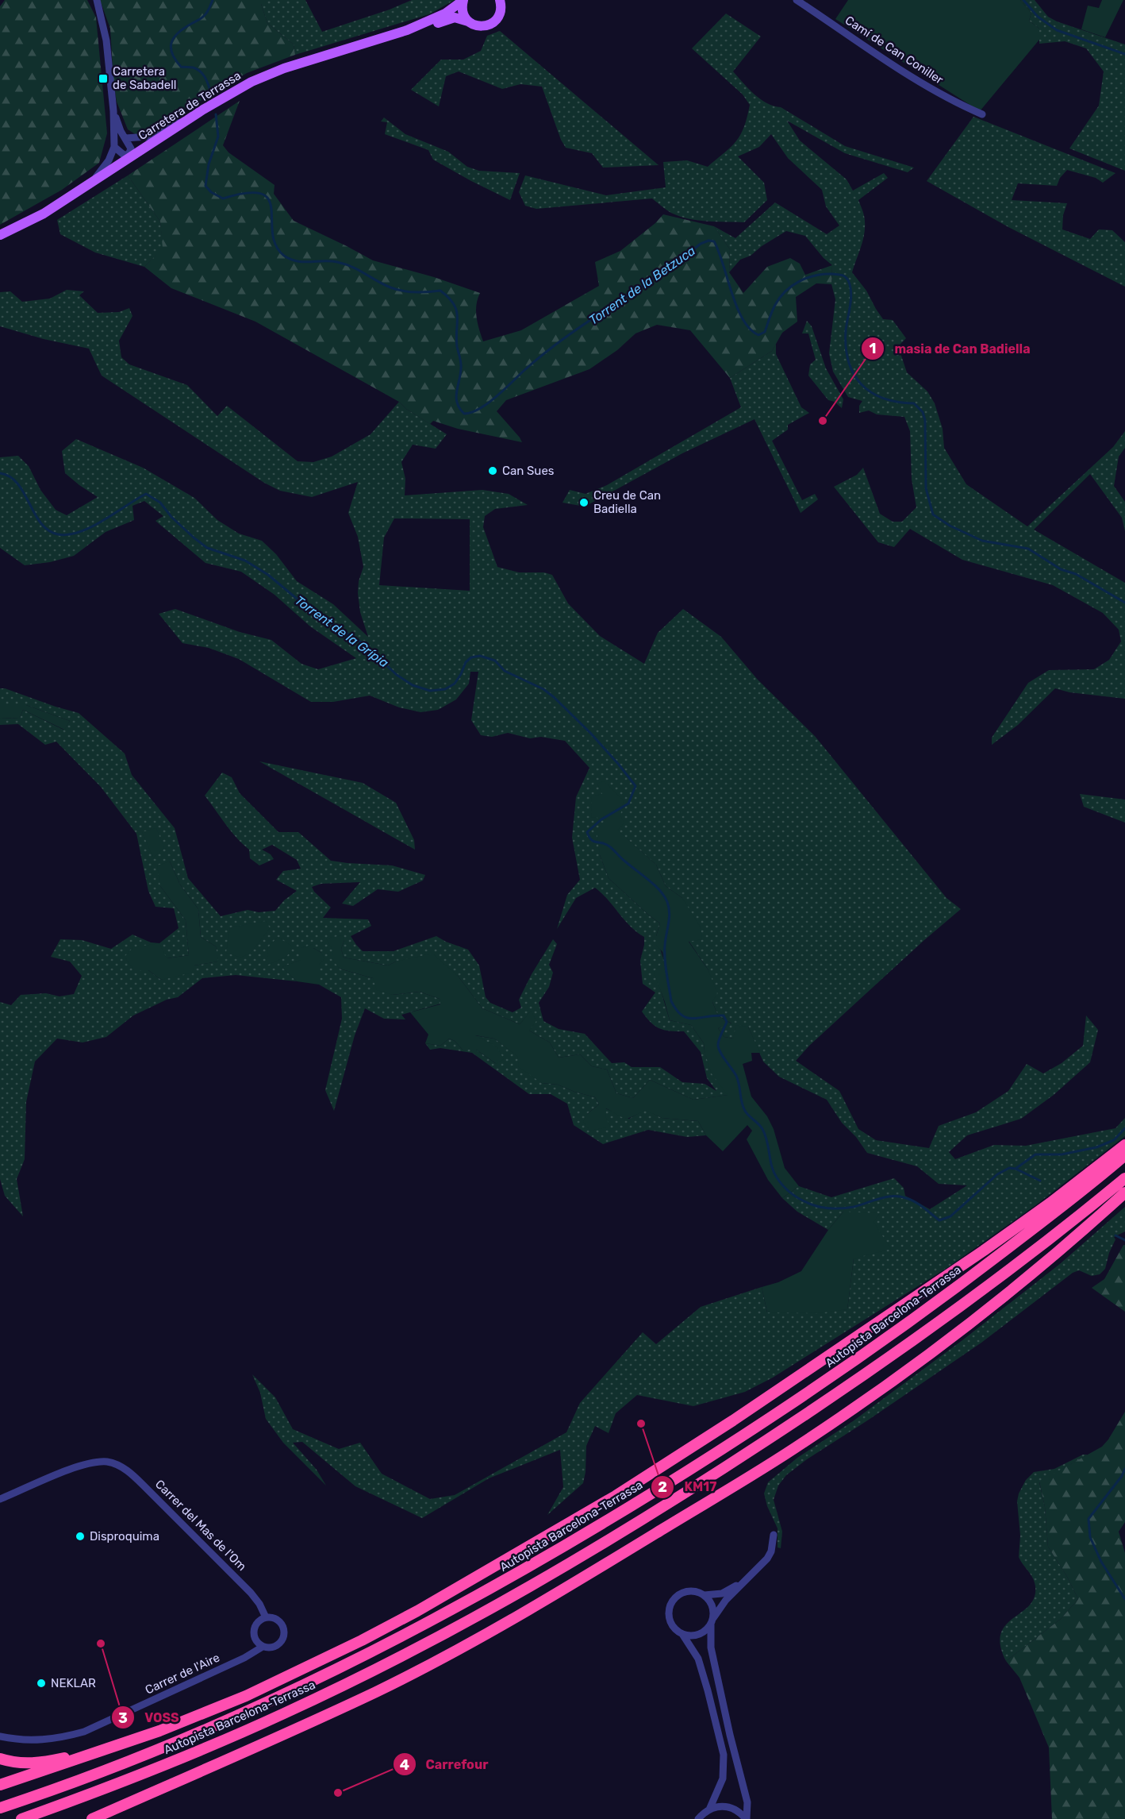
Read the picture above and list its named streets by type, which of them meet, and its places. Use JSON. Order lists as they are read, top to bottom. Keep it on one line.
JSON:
{"streets":{"highway":["Autopista Barcelona-Terrassa"],"main road":["Carretera de Terrassa"],"street":["Camí de Can Coniller","Carrer del Mas de l'Om","Carrer de l'Aire"]},"crossings":[["Carrer del Mas de l'Om","Carrer de l'Aire"]],"water":["Torrent de la Betzuca","Torrent de la Grípia"],"places":{"transit":["Carretera de Sabadell"],"other":["masia de Can Badiella","Can Sues","Creu de Can Badiella","KM17","Disproquima","VOSS","NEKLAR","Carrefour"]}}
